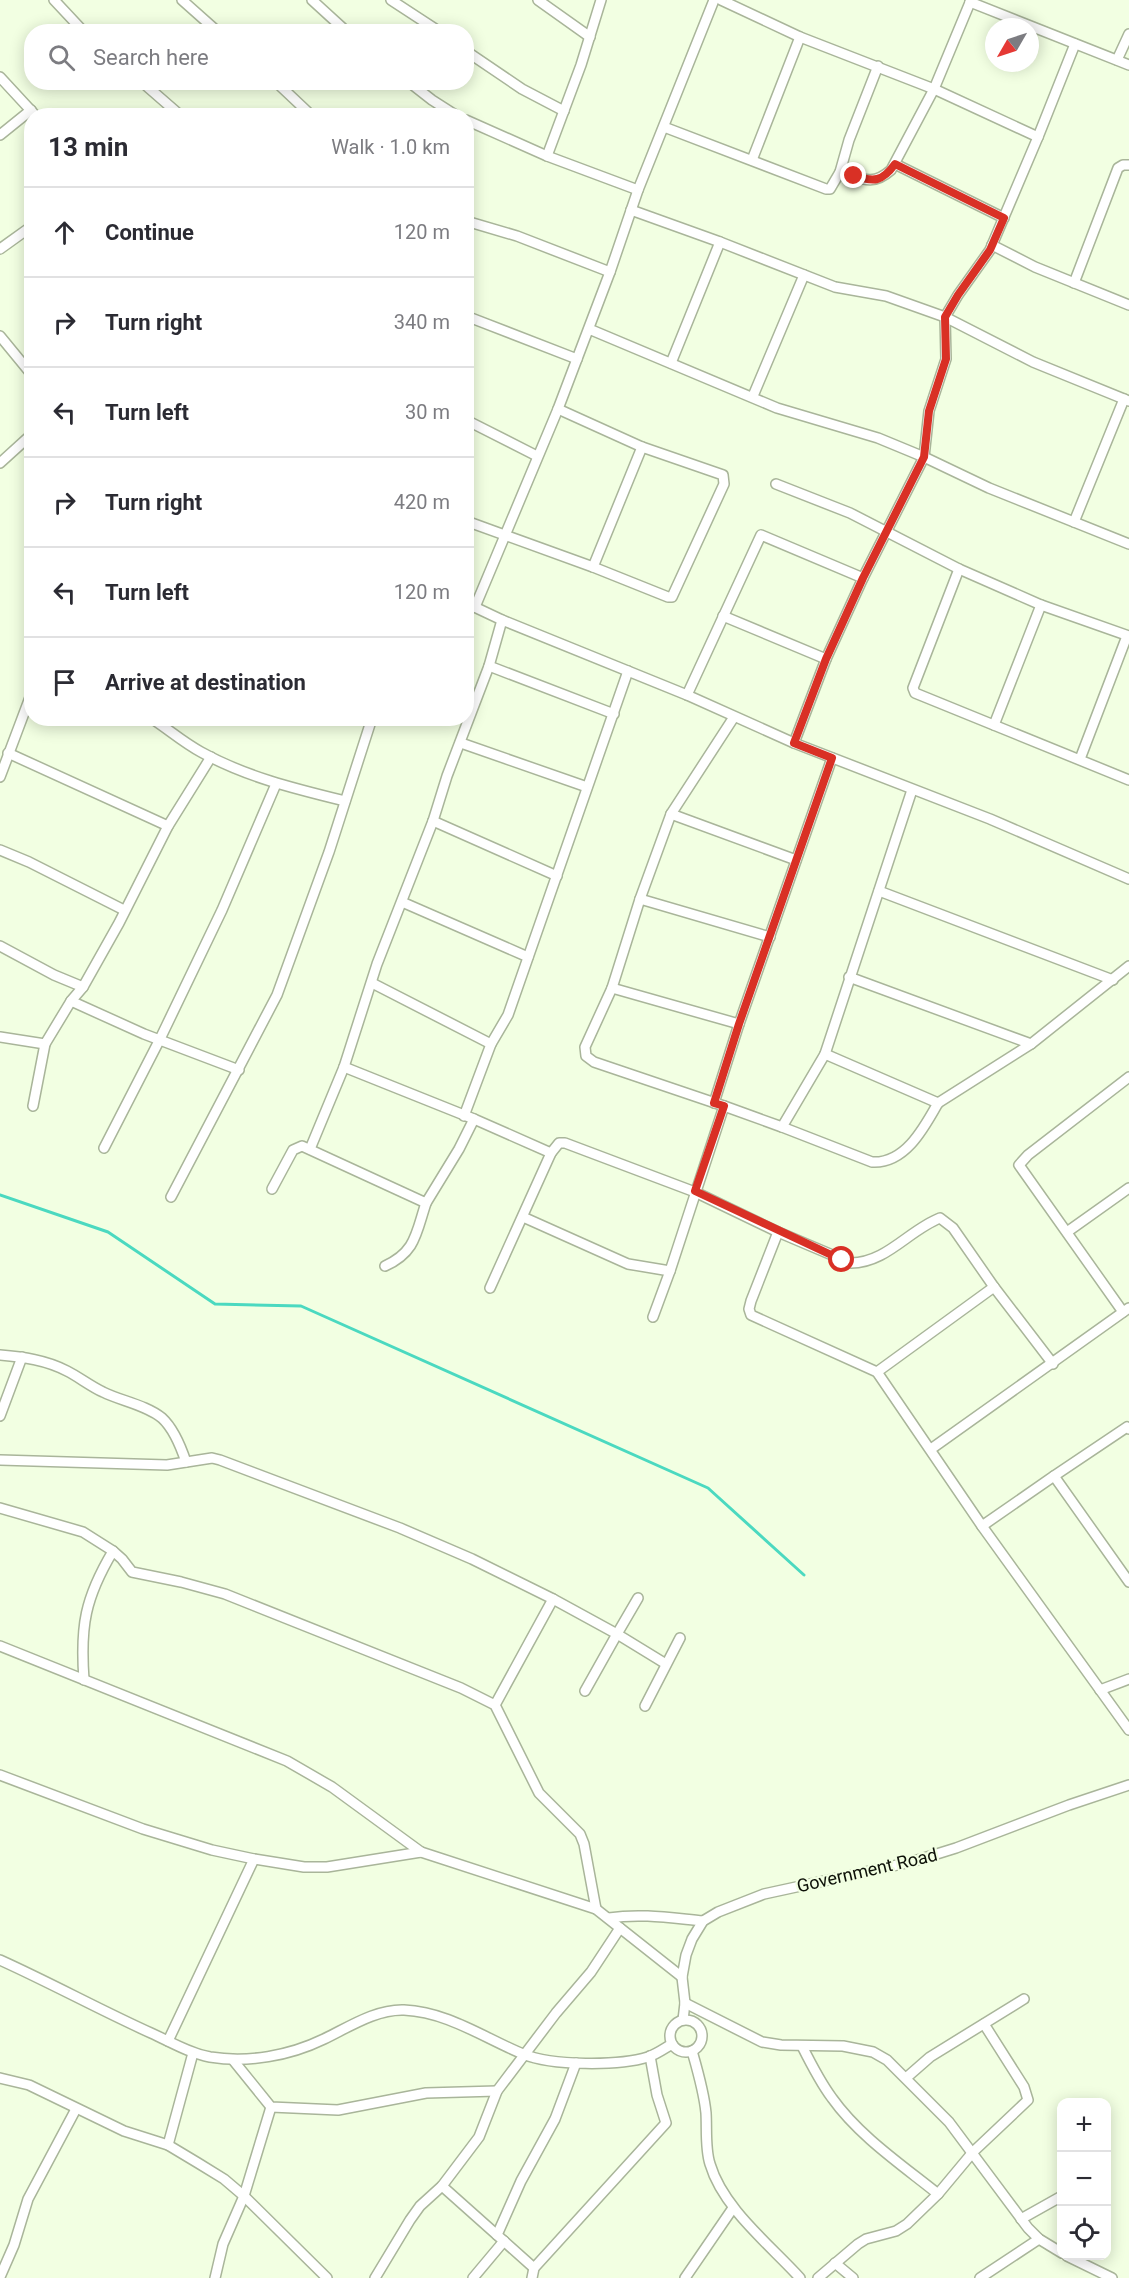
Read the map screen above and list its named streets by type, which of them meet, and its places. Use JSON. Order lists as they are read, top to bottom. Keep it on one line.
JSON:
{"streets":{"street":["Government Road"]},"north":"bottom left","page":{"search":"Search here","heading":["13 min","Walk · 1.0 km"],"list":[["Continue","120 m"],["Turn right","340 m"],["Turn left","30 m"],["Turn right","420 m"],["Turn left","120 m"],"Arrive at destination"],"map_buttons":["+","−"]}}
